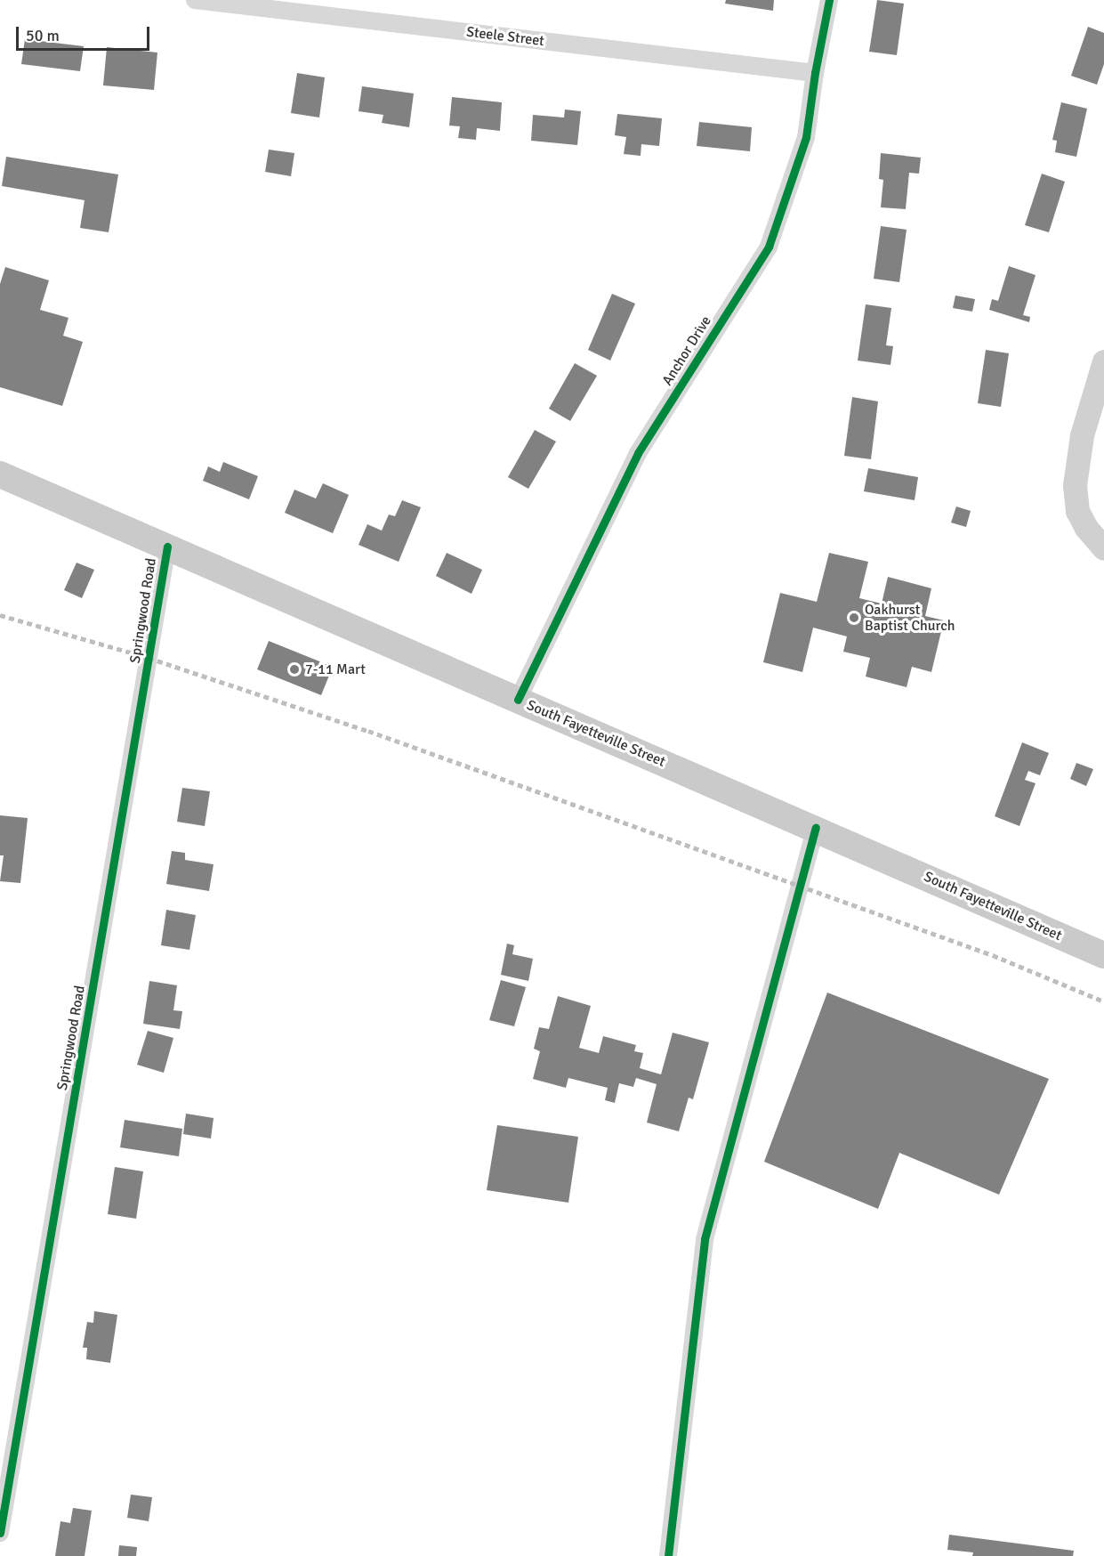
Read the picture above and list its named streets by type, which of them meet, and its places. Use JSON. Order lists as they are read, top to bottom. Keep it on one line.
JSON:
{"streets":{"main road":["South Fayetteville Street"],"street":["Steele Street","Anchor Drive","Springwood Road"]},"crossings":[["Steele Street","Anchor Drive"],["Anchor Drive","South Fayetteville Street"],["Springwood Road","South Fayetteville Street"]],"places":["Oakhurst Baptist Church","7-11 Mart"],"scale_bar":"50 m"}
